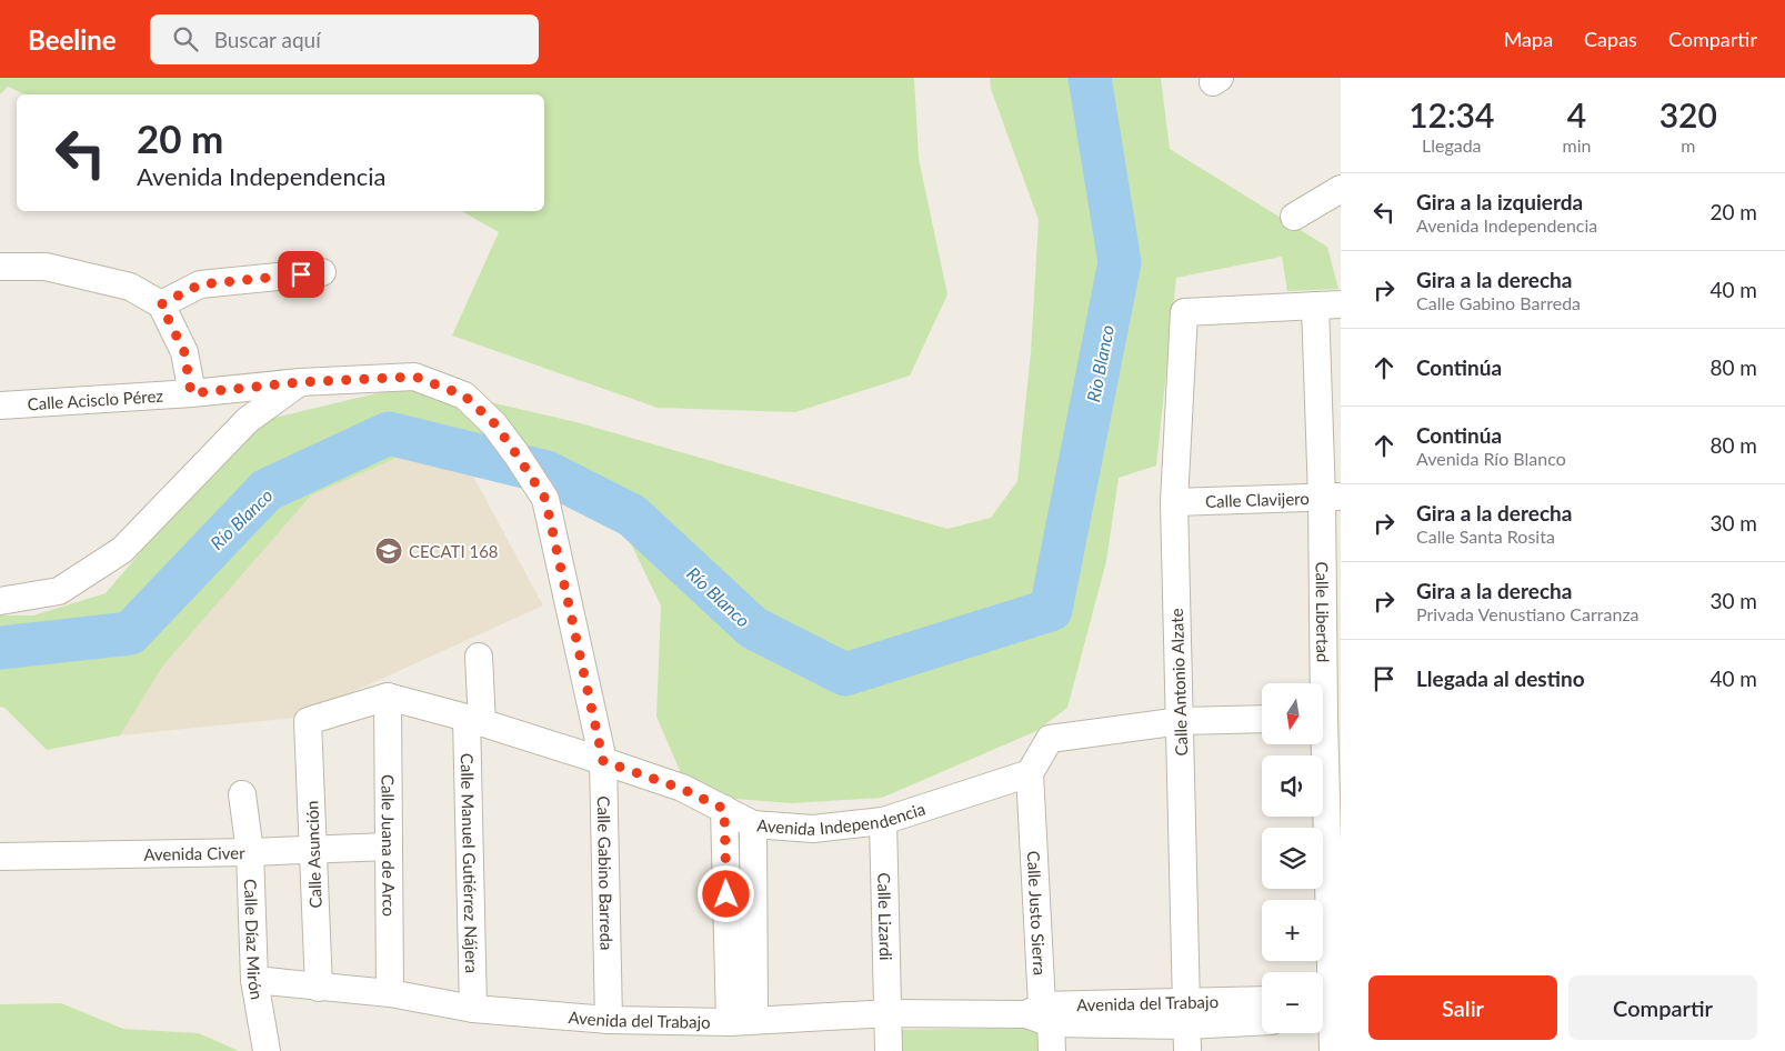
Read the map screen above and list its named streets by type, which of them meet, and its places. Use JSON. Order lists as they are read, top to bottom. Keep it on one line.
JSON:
{"streets":{"street":["Calle Acisclo Pérez","Calle Clavijero","Calle Libertad","Calle Antonio Alzate","Avenida Independencia","Calle Juana de Arco","Avenida Civer","Calle Asunción","Calle Manuel Gutiérrez Nájera","Calle Gabino Barreda","Calle Justo Sierra","Calle Lizardi","Calle Díaz Mirón","Avenida del Trabajo"]},"crossings":[["Calle Acisclo Pérez","Calle Gabino Barreda"],["Calle Clavijero","Calle Libertad"],["Calle Clavijero","Calle Antonio Alzate"],["Calle Libertad","Calle Antonio Alzate"],["Calle Antonio Alzate","Avenida del Trabajo"],["Avenida Independencia","Calle Juana de Arco"],["Avenida Independencia","Calle Asunción"],["Avenida Independencia","Calle Manuel Gutiérrez Nájera"],["Avenida Independencia","Calle Gabino Barreda"],["Avenida Independencia","Calle Justo Sierra"],["Avenida Independencia","Calle Lizardi"],["Calle Juana de Arco","Avenida Civer"],["Calle Juana de Arco","Calle Asunción"],["Calle Juana de Arco","Avenida del Trabajo"],["Avenida Civer","Calle Asunción"],["Avenida Civer","Calle Díaz Mirón"],["Calle Asunción","Avenida del Trabajo"],["Calle Manuel Gutiérrez Nájera","Avenida del Trabajo"],["Calle Gabino Barreda","Avenida del Trabajo"],["Calle Justo Sierra","Avenida del Trabajo"],["Calle Lizardi","Avenida del Trabajo"],["Calle Díaz Mirón","Avenida del Trabajo"]],"water":["Río Blanco"],"places":{"school or university":["CECATI 168"]},"north":"bottom","page":{"header":"Beeline","search":"Buscar aquí","nav":["Mapa","Capas","Compartir"],"eta":["12:34","Llegada","4","min","320","m"],"turn":["20 m","Avenida Independencia"],"list":[{"name":"Gira a la izquierda","note":"Avenida Independencia","value":"20 m"},{"name":"Gira a la derecha","note":"Calle Gabino Barreda","value":"40 m"},{"name":"Continúa","value":"80 m"},{"name":"Continúa","note":"Avenida Río Blanco","value":"80 m"},{"name":"Gira a la derecha","note":"Calle Santa Rosita","value":"30 m"},{"name":"Gira a la derecha","note":"Privada Venustiano Carranza","value":"30 m"},{"name":"Llegada al destino","value":"40 m"}],"map_buttons":["+","−"],"buttons":["Salir","Compartir"]}}
